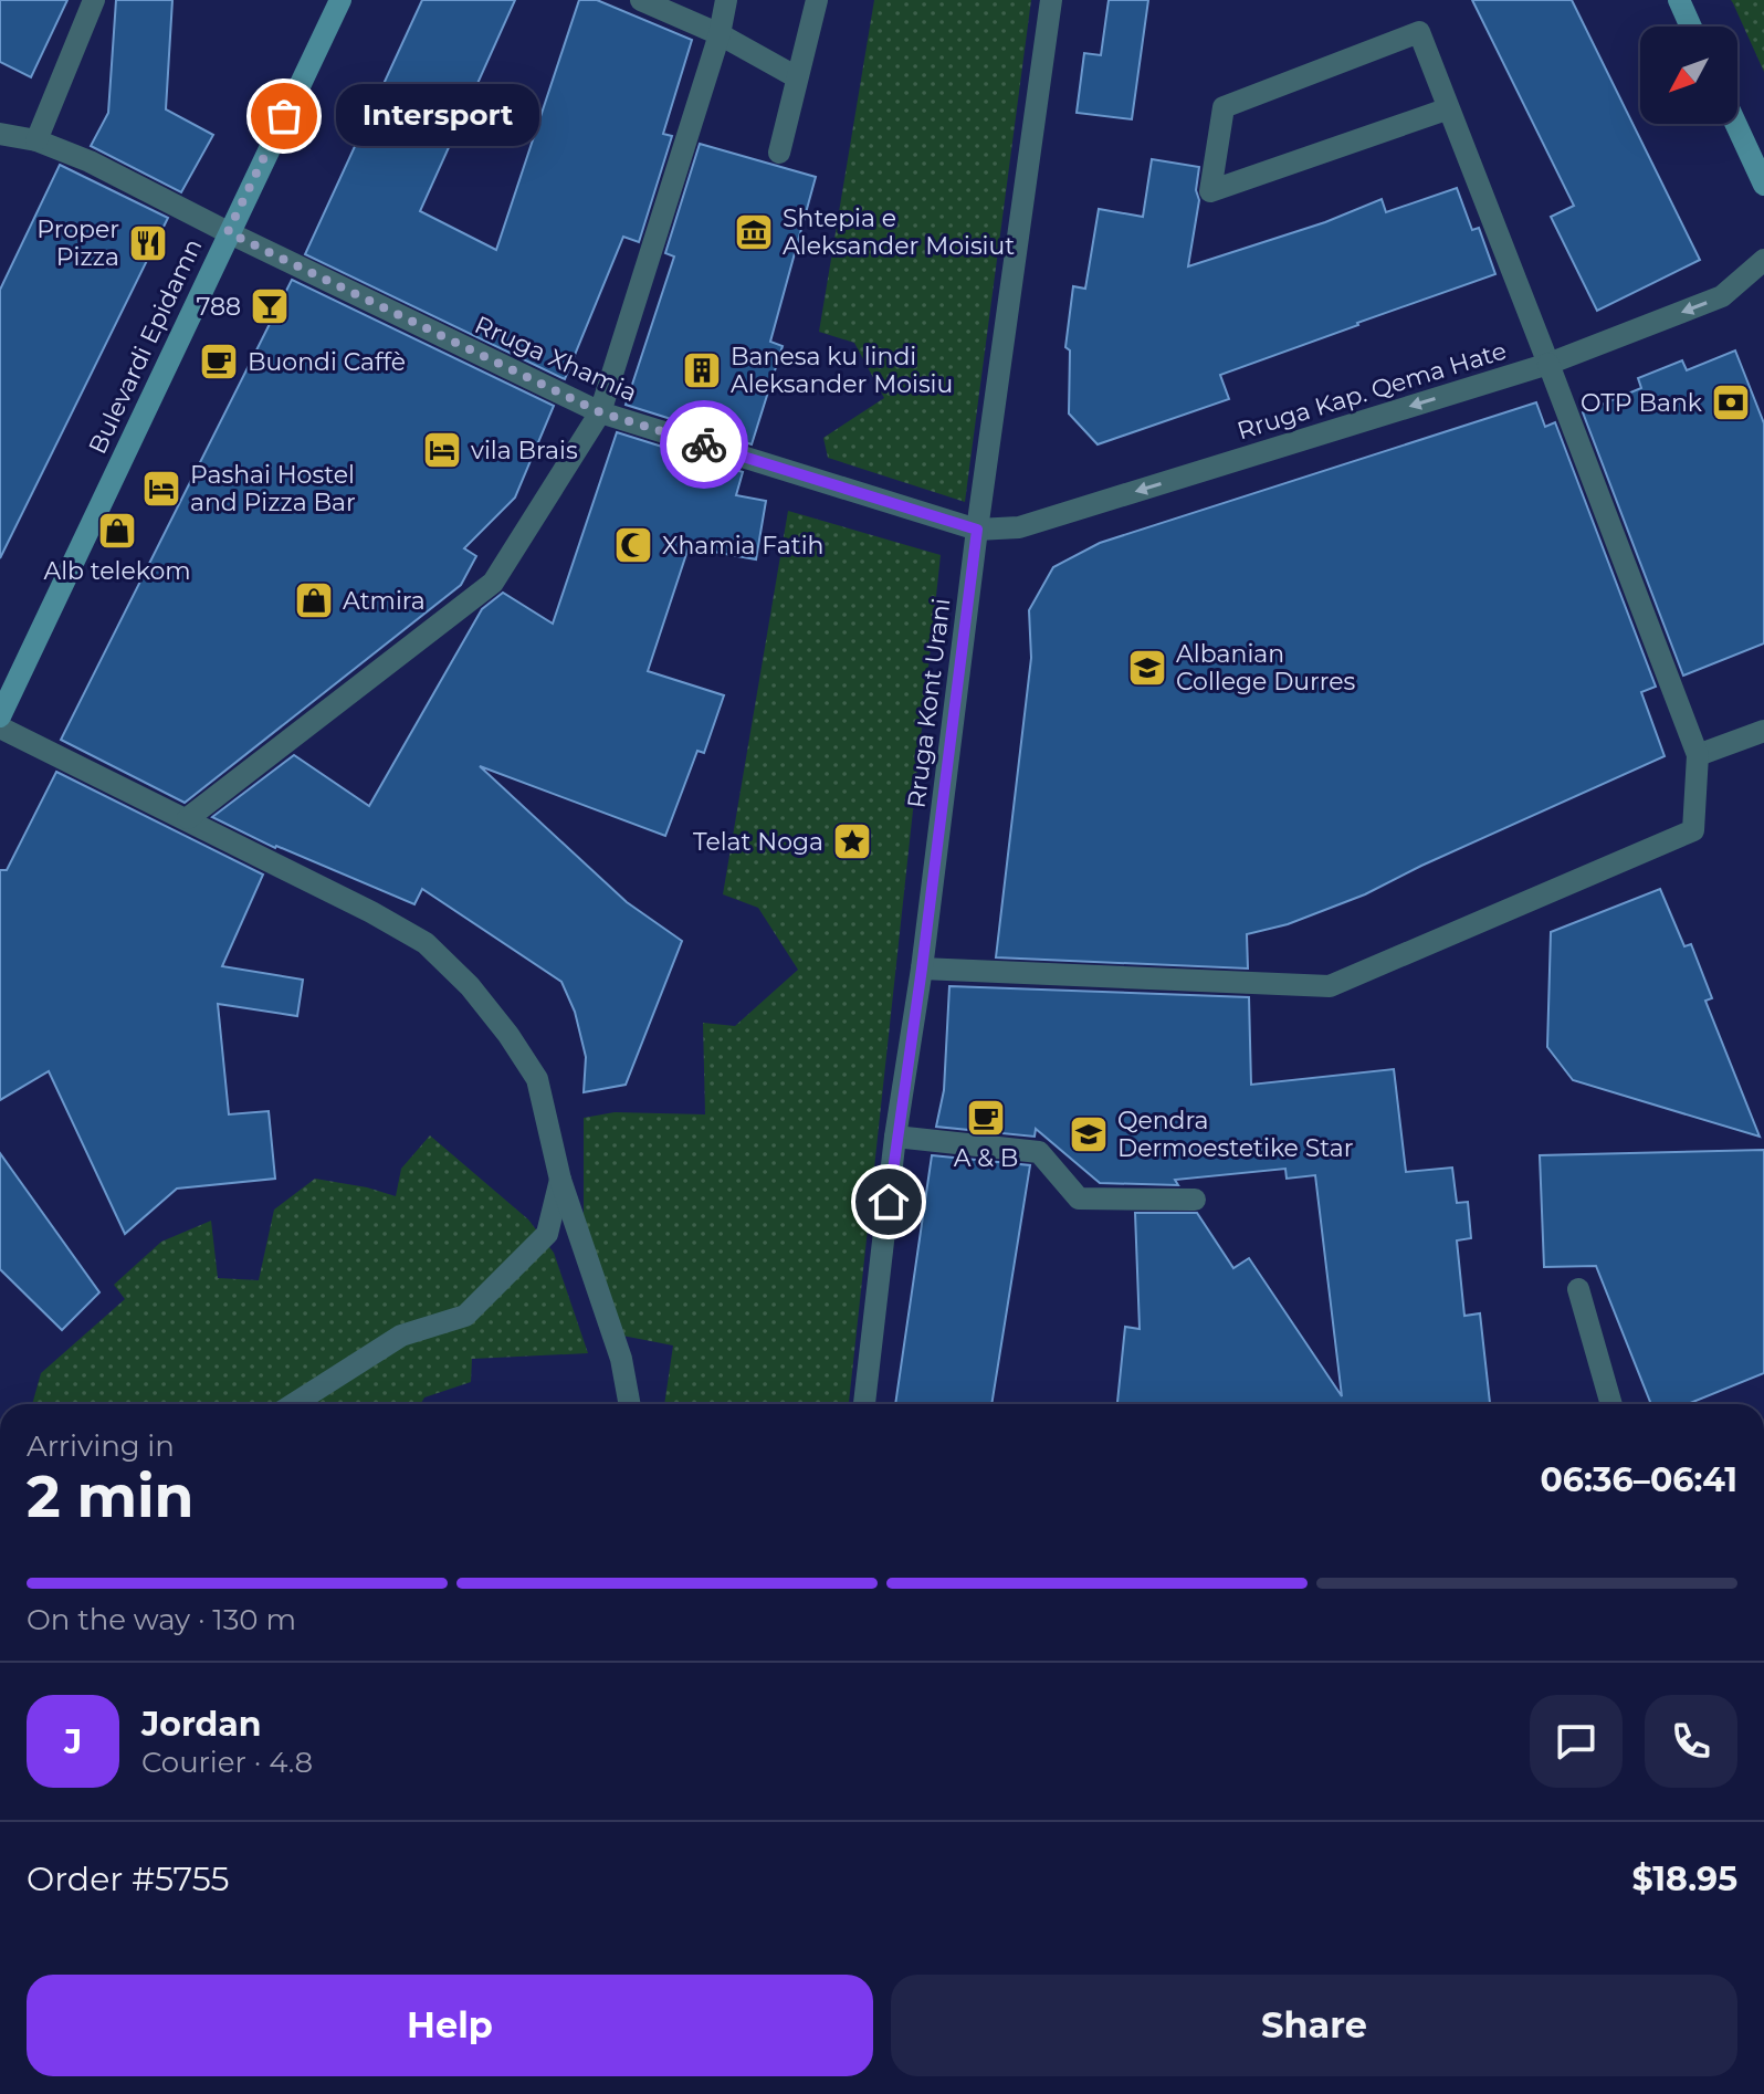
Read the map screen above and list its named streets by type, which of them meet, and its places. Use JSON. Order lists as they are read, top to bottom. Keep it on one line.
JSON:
{"streets":{"main road":["Bulevardi Epidamn"],"street":["Rruga Xhamia","Rruga Kap. Qema Hate","Rruga Kont Urani"]},"crossings":[["Bulevardi Epidamn","Rruga Xhamia"],["Rruga Xhamia","Rruga Kap. Qema Hate"],["Rruga Xhamia","Rruga Kont Urani"],["Rruga Kap. Qema Hate","Rruga Kont Urani"]],"one_way":["Rruga Kap. Qema Hate"],"places":{"other":["Intersport"],"museum":["Shtepia e Aleksander Moisiut"],"restaurant":["Proper Pizza"],"bar":["788"],"cafe":["Buondi Caffè","A & B"],"building":["Banesa ku lindi Aleksander Moisiu"],"bank":["OTP Bank"],"hotel":["vila Brais","Pashai Hostel and Pizza Bar"],"shop":["Alb telekom","Atmira"],"mosque":["Xhamia Fatih"],"school or university":["Albanian College Durres","Qendra Dermoestetike Star"],"place":["Telat Noga"]},"north":"bottom left","page":{"bubble":"Intersport","heading":["2 min","Arriving in","06:36–06:41"],"panel":["Jordan","Courier · 4.8","Order #5755","$18.95"],"bar":"On the way · 130 m","round":"J","buttons":["Help","Share"]}}
